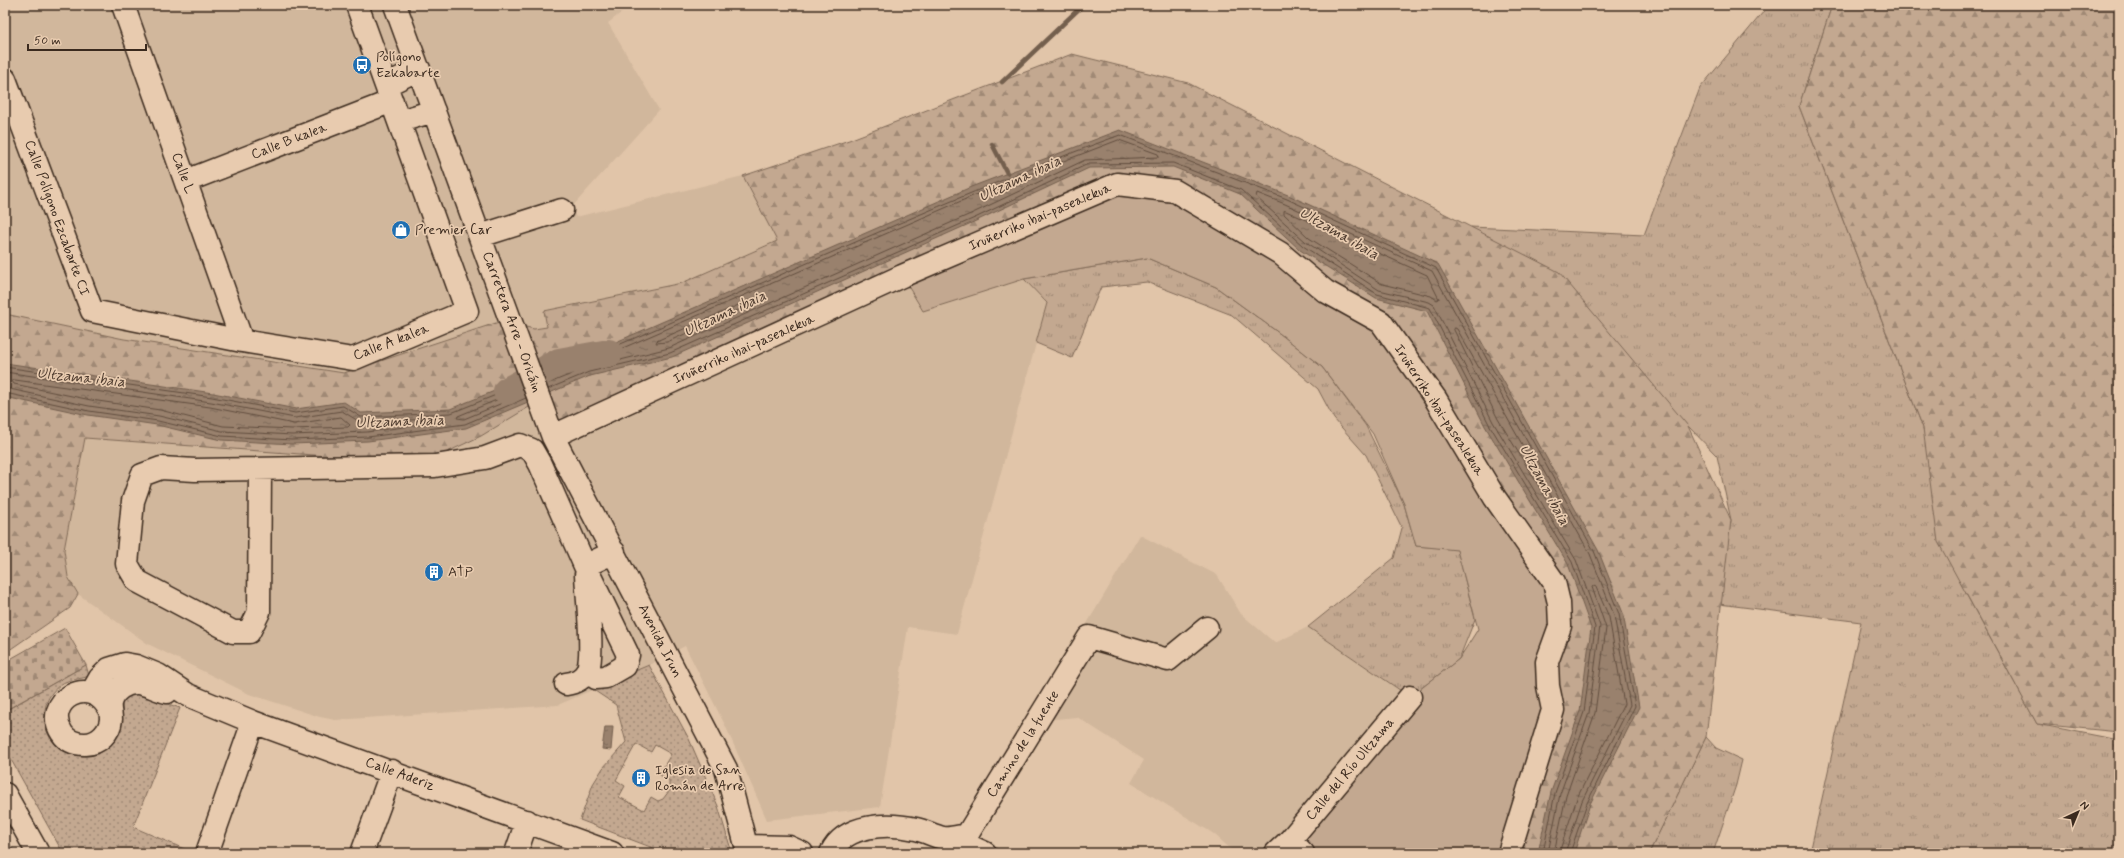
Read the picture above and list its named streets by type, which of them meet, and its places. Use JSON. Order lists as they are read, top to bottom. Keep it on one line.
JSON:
{"streets":{"main road":["Calle B kalea","Calle L","Iruñerriko ibai-pasealekua","Calle Polígono Ezcabarte CI","Carretera Arre - Oricáin","Calle A kalea","Avenida Irun","Camino de la fuente","Calle del Río Ultzama","Calle Aderiz"]},"crossings":[["Calle B kalea","Calle L"],["Calle B kalea","Carretera Arre - Oricáin"],["Calle L","Calle A kalea"],["Iruñerriko ibai-pasealekua","Carretera Arre - Oricáin"],["Iruñerriko ibai-pasealekua","Avenida Irun"],["Calle Polígono Ezcabarte CI","Calle A kalea"],["Carretera Arre - Oricáin","Avenida Irun"]],"water":["Ultzama ibaia"],"places":{"bus stop":["Polígono Ezkabarte"],"shop":["Premier Car"],"building":["ATP","Iglesia de San Román de Arre"]},"scale_bar":"50 m","north":"top right"}
